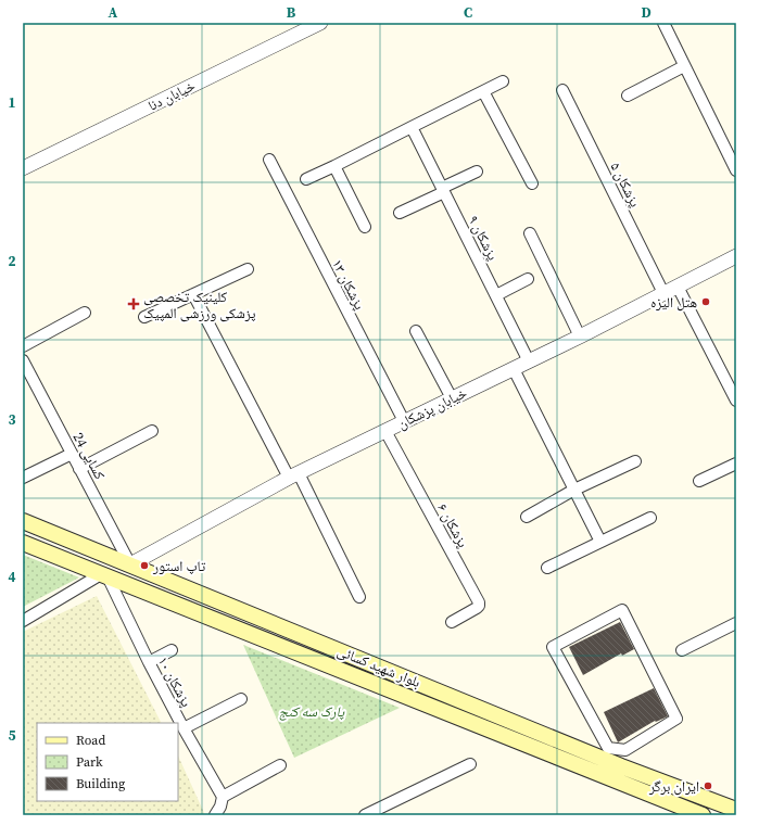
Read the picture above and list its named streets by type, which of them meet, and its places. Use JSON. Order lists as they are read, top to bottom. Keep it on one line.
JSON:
{"streets":{"main road":["بلوار شهید کسائی"],"street":["خیابان دنا","۵ پزشکان","۹ پزشکان","۱۳ پزشکان","خیابان پزشکان","کسایی 24","۶ پزشکان","۱۰ پزشکان"]},"crossings":[["۵ پزشکان","خیابان پزشکان"],["۹ پزشکان","خیابان پزشکان"],["۱۳ پزشکان","خیابان پزشکان"],["خیابان پزشکان","کسایی 24"],["خیابان پزشکان","۶ پزشکان"],["خیابان پزشکان","بلوار شهید کسائی"],["کسایی 24","بلوار شهید کسائی"],["بلوار شهید کسائی","۱۰ پزشکان"]],"parks":["پارک سه کنج"],"places":{"other":["هتل الیزه","تاپ استور","ایران برگر"],"health":["کلینیک تخصصی پزشکی ورزشی المپیک"]},"legend":["Road","Park","Building"],"grid":{"columns":["A","B","C","D"],"rows":["1","2","3","4","5"]}}
